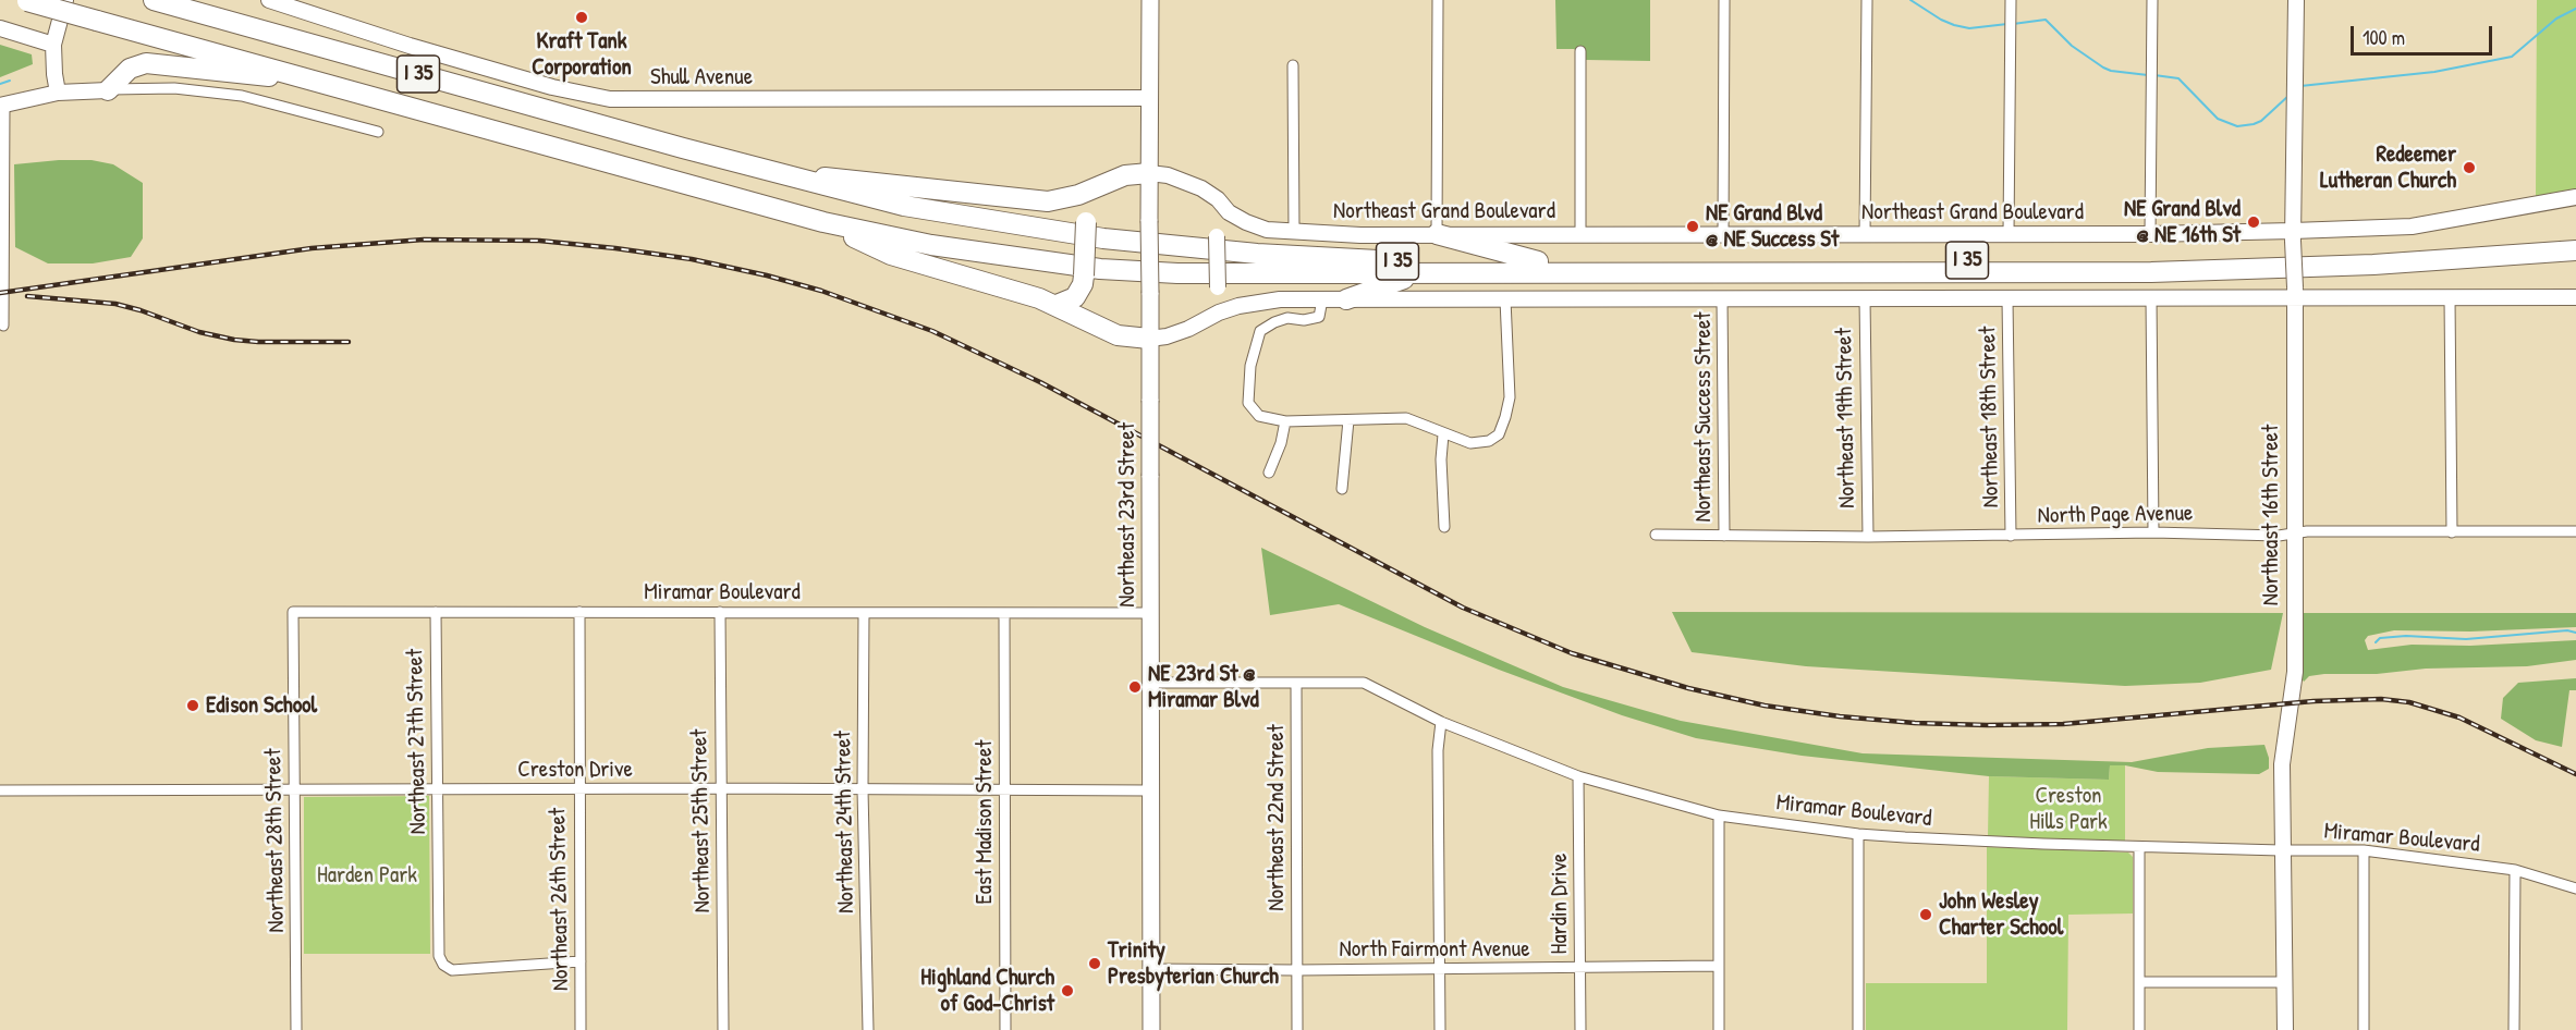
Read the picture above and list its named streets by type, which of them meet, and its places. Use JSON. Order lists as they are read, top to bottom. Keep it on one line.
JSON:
{"streets":{"highway":["I 35"],"main road":["Shull Avenue","Northeast Grand Boulevard","Northeast 23rd Street","Northeast 16th Street"],"street":["Northeast Success Street","Northeast 18th Street","Northeast 19th Street","North Page Avenue","Miramar Boulevard","Northeast 27th Street","Creston Drive","Northeast 22nd Street","Northeast 25th Street","Northeast 24th Street","East Madison Street","Northeast 28th Street","Northeast 26th Street","Hardin Drive","North Fairmont Avenue"]},"crossings":[["Shull Avenue","Northeast 23rd Street"],["Northeast Grand Boulevard","Northeast 23rd Street"],["Northeast Grand Boulevard","Northeast 16th Street"],["Northeast Success Street","North Page Avenue"],["Northeast 18th Street","North Page Avenue"],["Northeast 19th Street","North Page Avenue"],["Northeast 23rd Street","Miramar Boulevard"],["Northeast 23rd Street","Creston Drive"],["Northeast 23rd Street","North Fairmont Avenue"],["North Page Avenue","Northeast 16th Street"],["Northeast 16th Street","Miramar Boulevard"],["Miramar Boulevard","Northeast 27th Street"],["Miramar Boulevard","Northeast 22nd Street"],["Miramar Boulevard","Northeast 25th Street"],["Miramar Boulevard","Northeast 24th Street"],["Miramar Boulevard","East Madison Street"],["Miramar Boulevard","Northeast 28th Street"],["Miramar Boulevard","Northeast 26th Street"],["Miramar Boulevard","Hardin Drive"],["Northeast 27th Street","Creston Drive"],["Northeast 27th Street","Northeast 26th Street"],["Creston Drive","Northeast 25th Street"],["Creston Drive","Northeast 24th Street"],["Creston Drive","East Madison Street"],["Creston Drive","Northeast 28th Street"],["Creston Drive","Northeast 26th Street"],["Northeast 22nd Street","North Fairmont Avenue"],["Hardin Drive","North Fairmont Avenue"]],"parks":["Creston Hills Park","Harden Park"],"places":["Kraft Tank Corporation","Redeemer Lutheran Church","NE Grand Blvd @ NE 16th St","NE Grand Blvd @ NE Success St","NE 23rd St @ Miramar Blvd","Edison School","John Wesley Charter School","Trinity Presbyterian Church","Highland Church of God-Christ"],"scale_bar":"100 m"}
